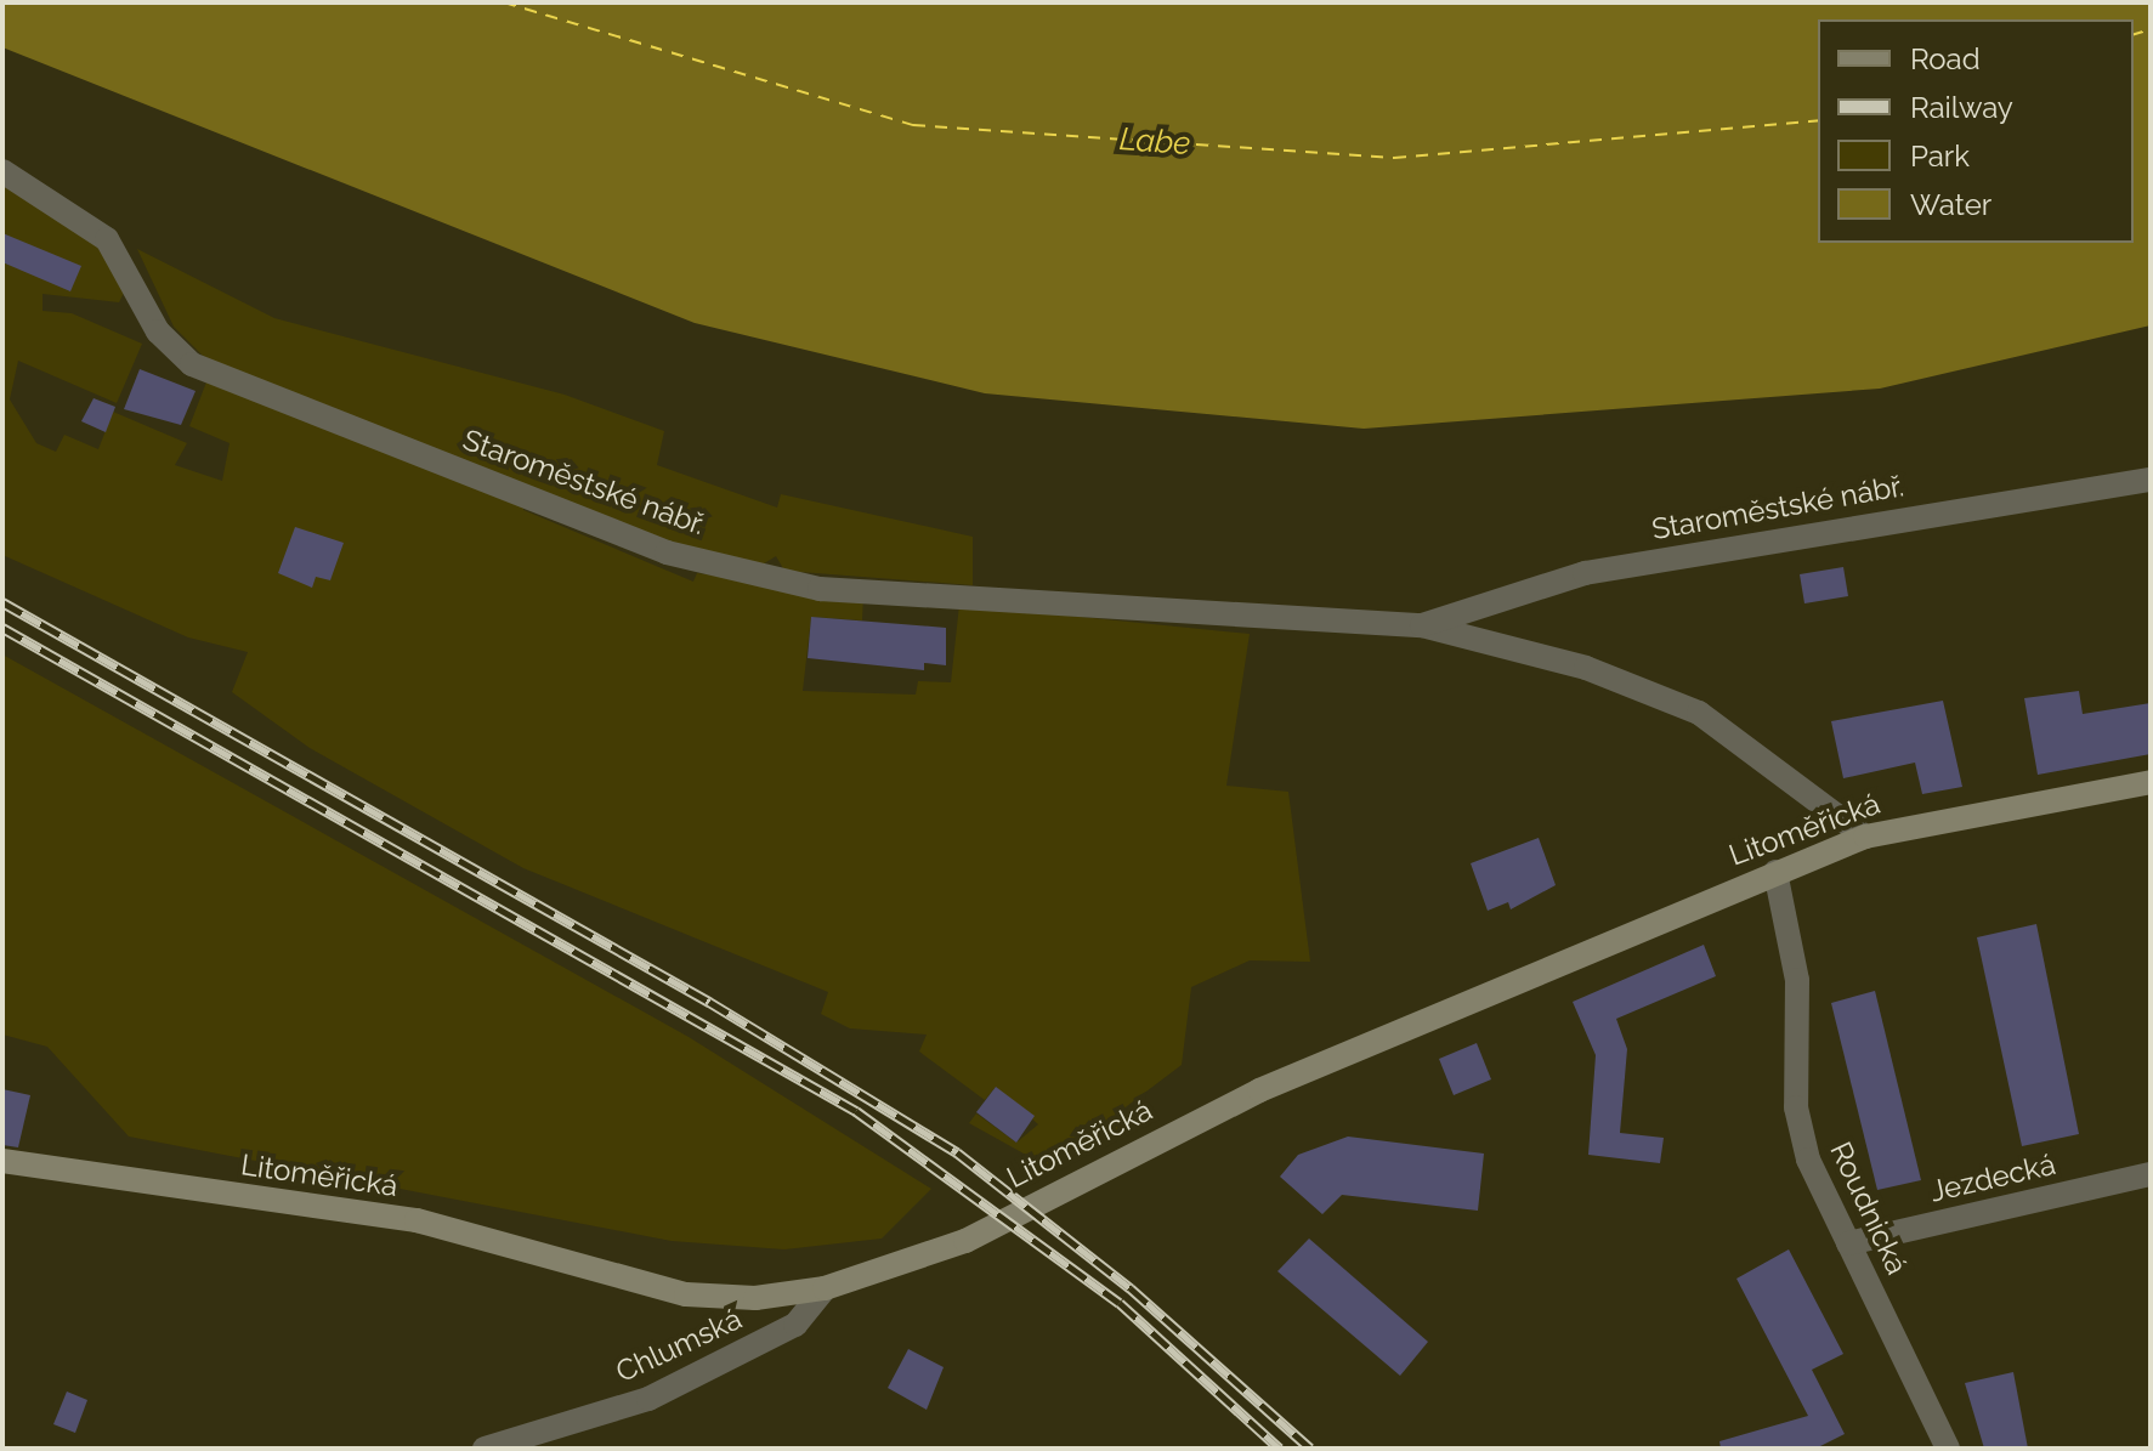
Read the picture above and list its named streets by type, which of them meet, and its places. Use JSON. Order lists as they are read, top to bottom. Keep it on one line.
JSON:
{"streets":{"main road":["Litoměřická"],"street":["Staroměstské nábř.","Jezdecká","Roudnická","Chlumská"]},"crossings":[["Staroměstské nábř.","Litoměřická"],["Litoměřická","Roudnická"],["Litoměřická","Chlumská"],["Jezdecká","Roudnická"]],"water":["Labe"],"legend":["Road","Railway","Park","Water"]}
